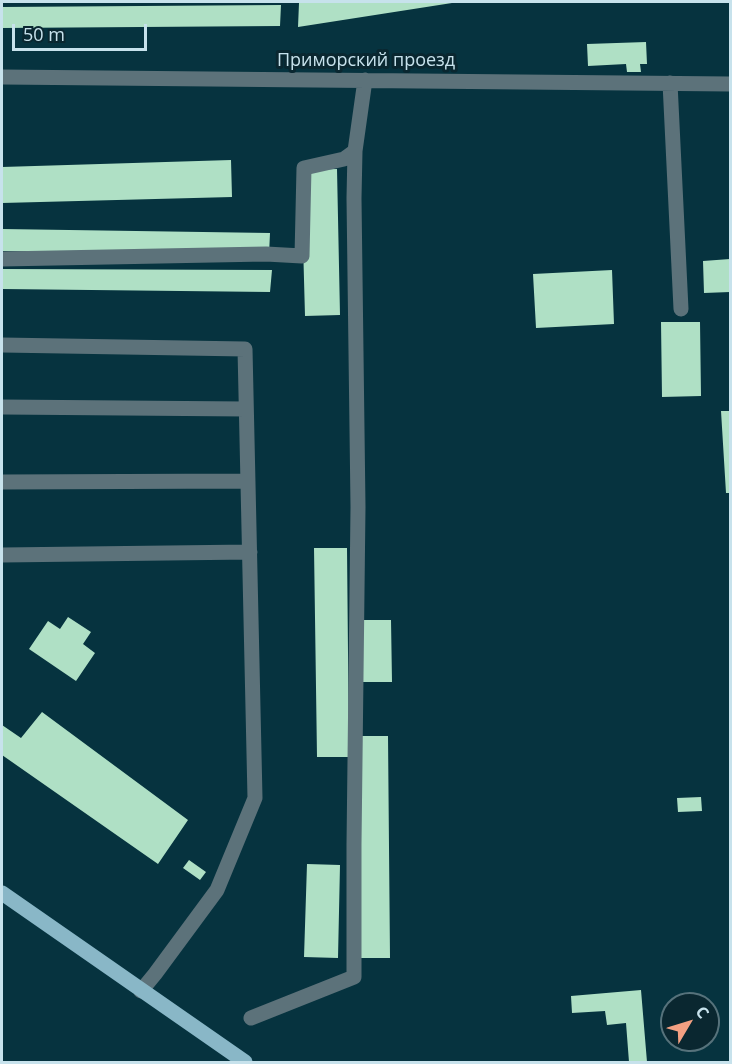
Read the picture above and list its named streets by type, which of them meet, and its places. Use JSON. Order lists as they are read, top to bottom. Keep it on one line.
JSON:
{"streets":{"street":["Приморский проезд"]},"scale_bar":"50 m","north":"top right"}
